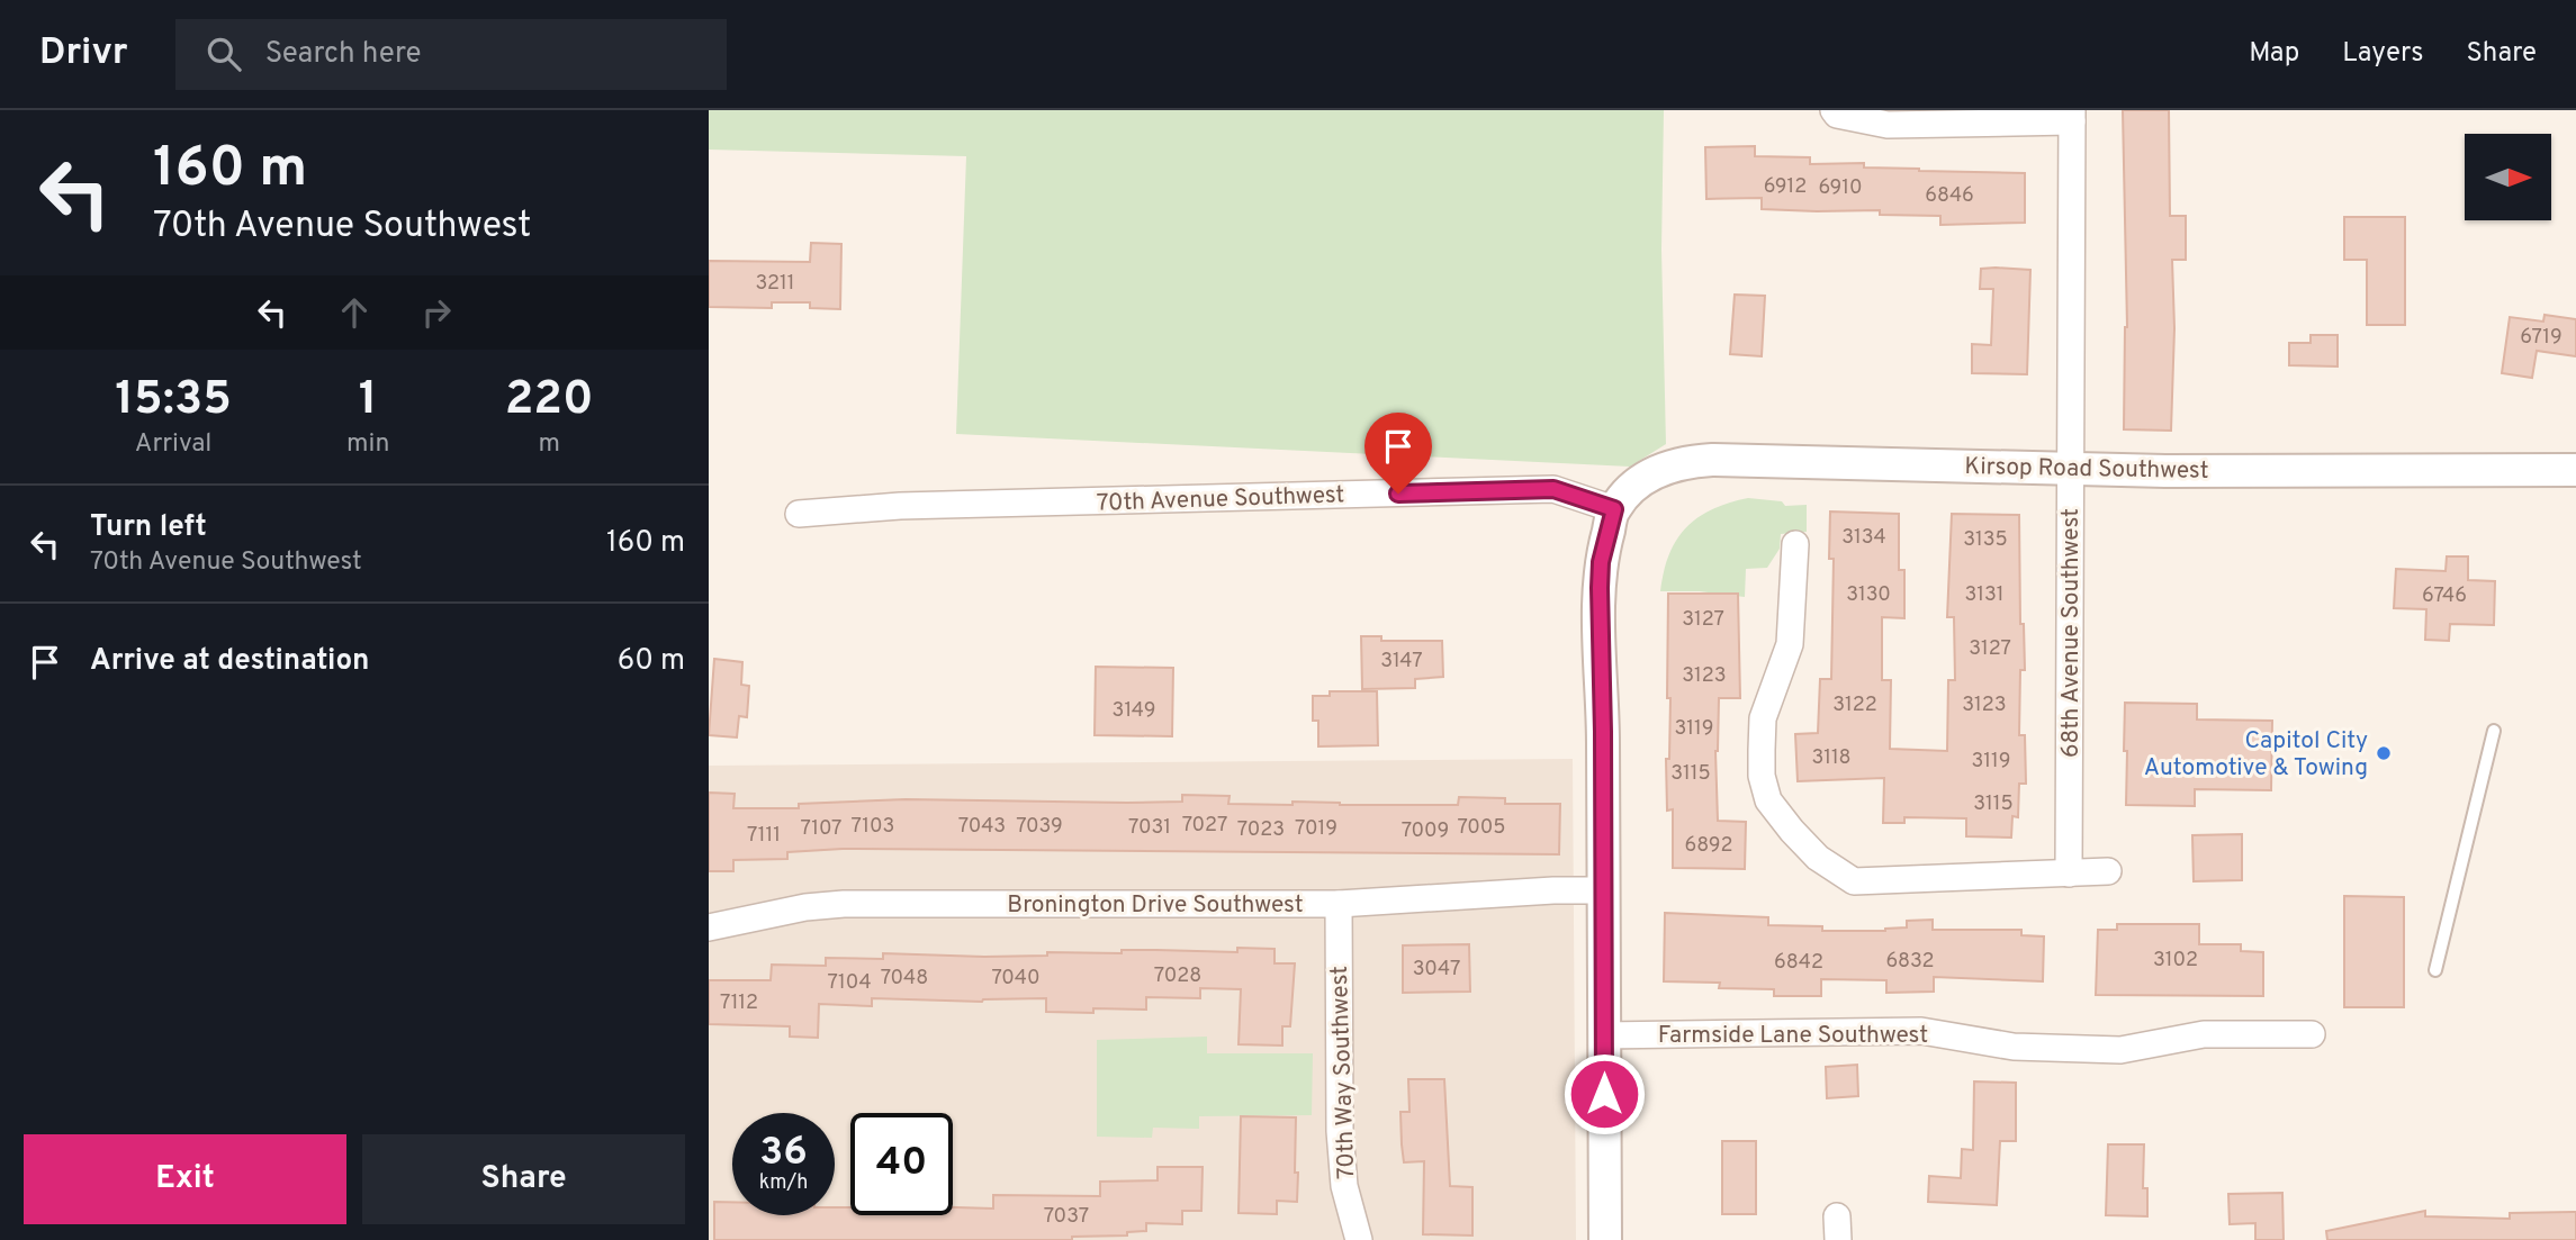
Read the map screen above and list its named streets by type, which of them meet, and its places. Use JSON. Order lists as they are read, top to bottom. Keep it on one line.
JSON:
{"streets":{"street":["Kirsop Road Southwest","70th Avenue Southwest","68th Avenue Southwest","Bronington Drive Southwest","Farmside Lane Southwest","70th Way Southwest"]},"crossings":[["Kirsop Road Southwest","70th Avenue Southwest"],["Kirsop Road Southwest","68th Avenue Southwest"],["Bronington Drive Southwest","70th Way Southwest"]],"places":["Capitol City Automotive & Towing"],"house_numbers":["6912","6910","6846","3211","6719","3134","3135","3130","3131","6746","3127","3127","3147","3123","3122","3123","3149","3119","3118","3119","3115","3115","7027","7103","7043","7039","7031","7005","7107","7019","7023","7009","7111","6892","3102","6832","6842","3047","7028","7048","7040","7104","7112","7037"],"north":"right","page":{"header":"Drivr","search":"Search here","nav":["Map","Layers","Share"],"turn":["160 m","70th Avenue Southwest"],"eta":["15:35","Arrival","1","min","220","m"],"list":[{"name":"Turn left","note":"70th Avenue Southwest","value":"160 m"},{"name":"Arrive at destination","value":"60 m"}],"speed":"36 km/h","limit":"40","buttons":["Exit","Share"]}}
